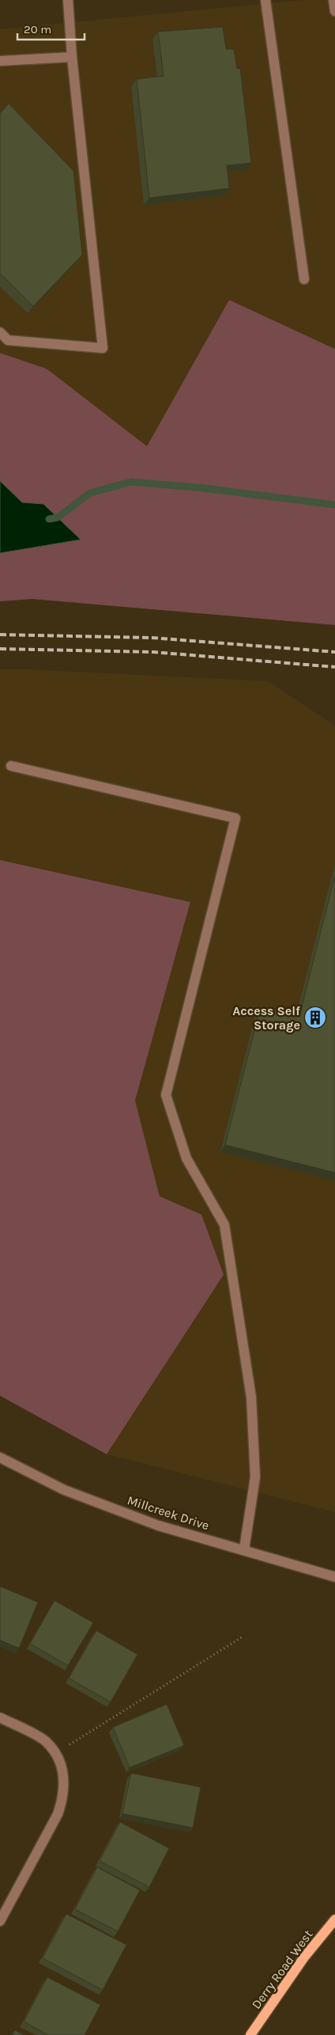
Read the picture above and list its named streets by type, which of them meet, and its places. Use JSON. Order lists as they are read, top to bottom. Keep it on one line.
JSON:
{"streets":{"main road":["Derry Road West"],"street":["Millcreek Drive"]},"places":{"building":["Access Self Storage"]},"scale_bar":"20 m"}
